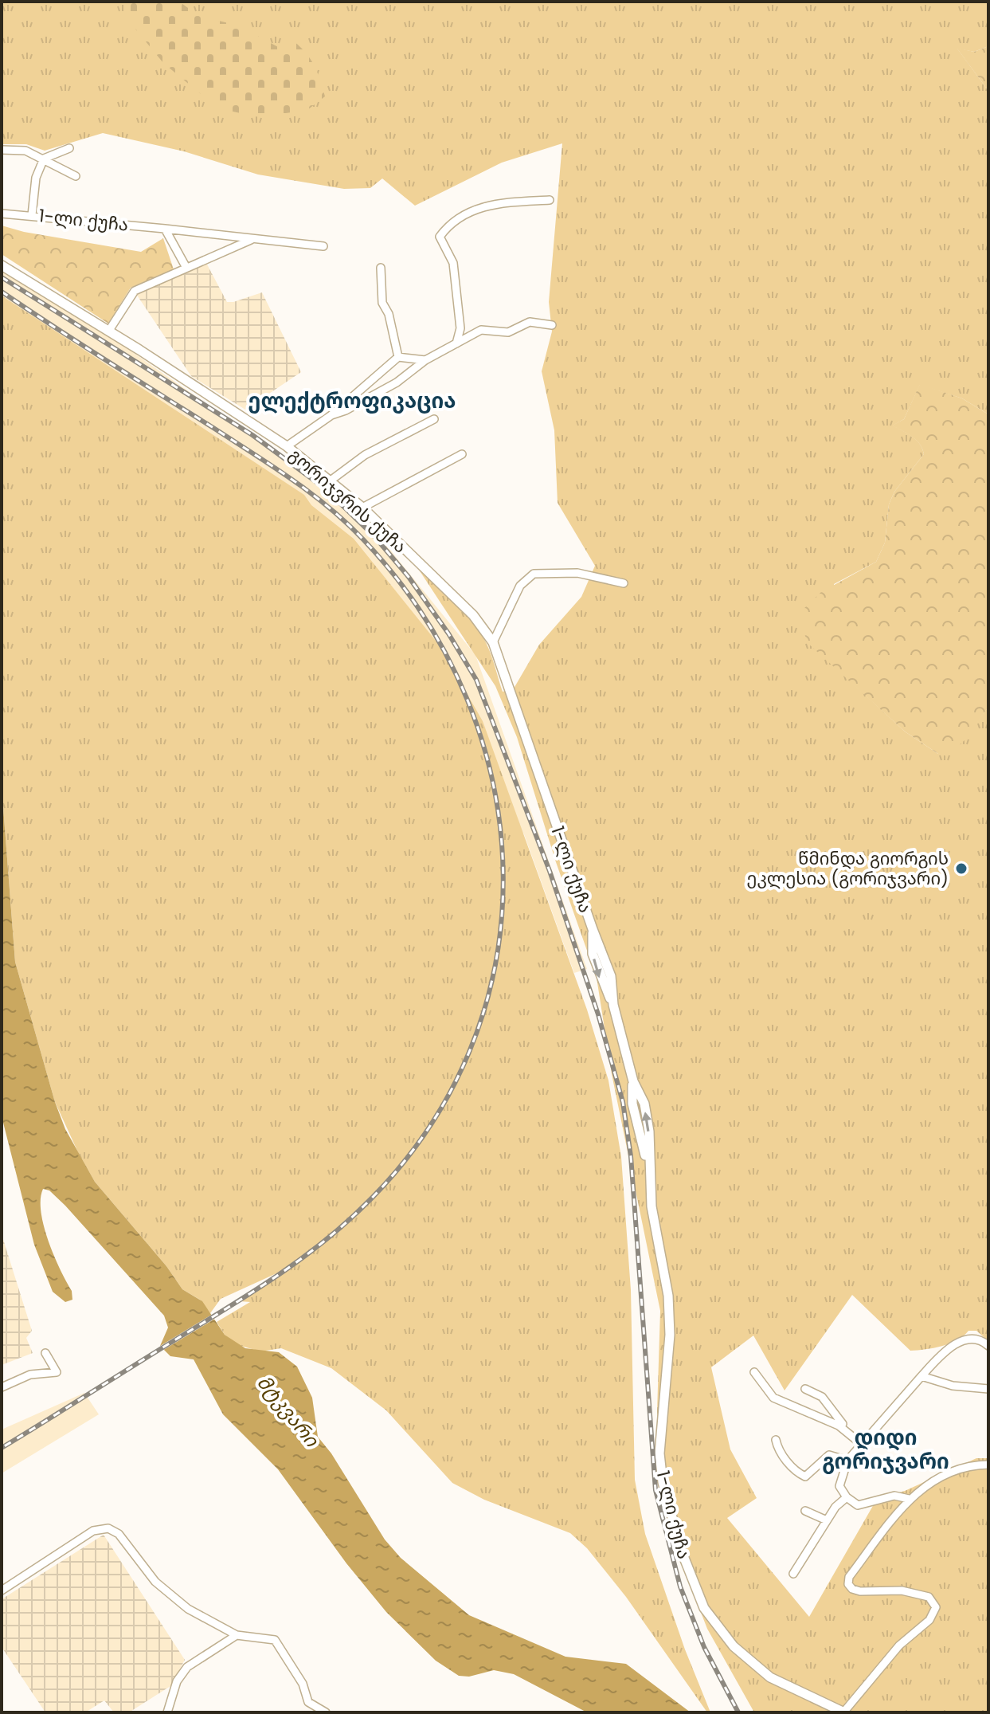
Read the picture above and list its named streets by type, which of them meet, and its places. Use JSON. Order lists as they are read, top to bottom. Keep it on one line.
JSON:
{"streets":{"main road":["1-ლი ქუჩა","გორიჯვრის ქუჩა"]},"crossings":[["1-ლი ქუჩა","გორიჯვრის ქუჩა"]],"districts":["ელექტროფიკაცია","დიდი გორიჯვარი"],"water":["მტკვარი"],"places":["წმინდა გიორგის ეკლესია (გორიჯვარი)"]}
